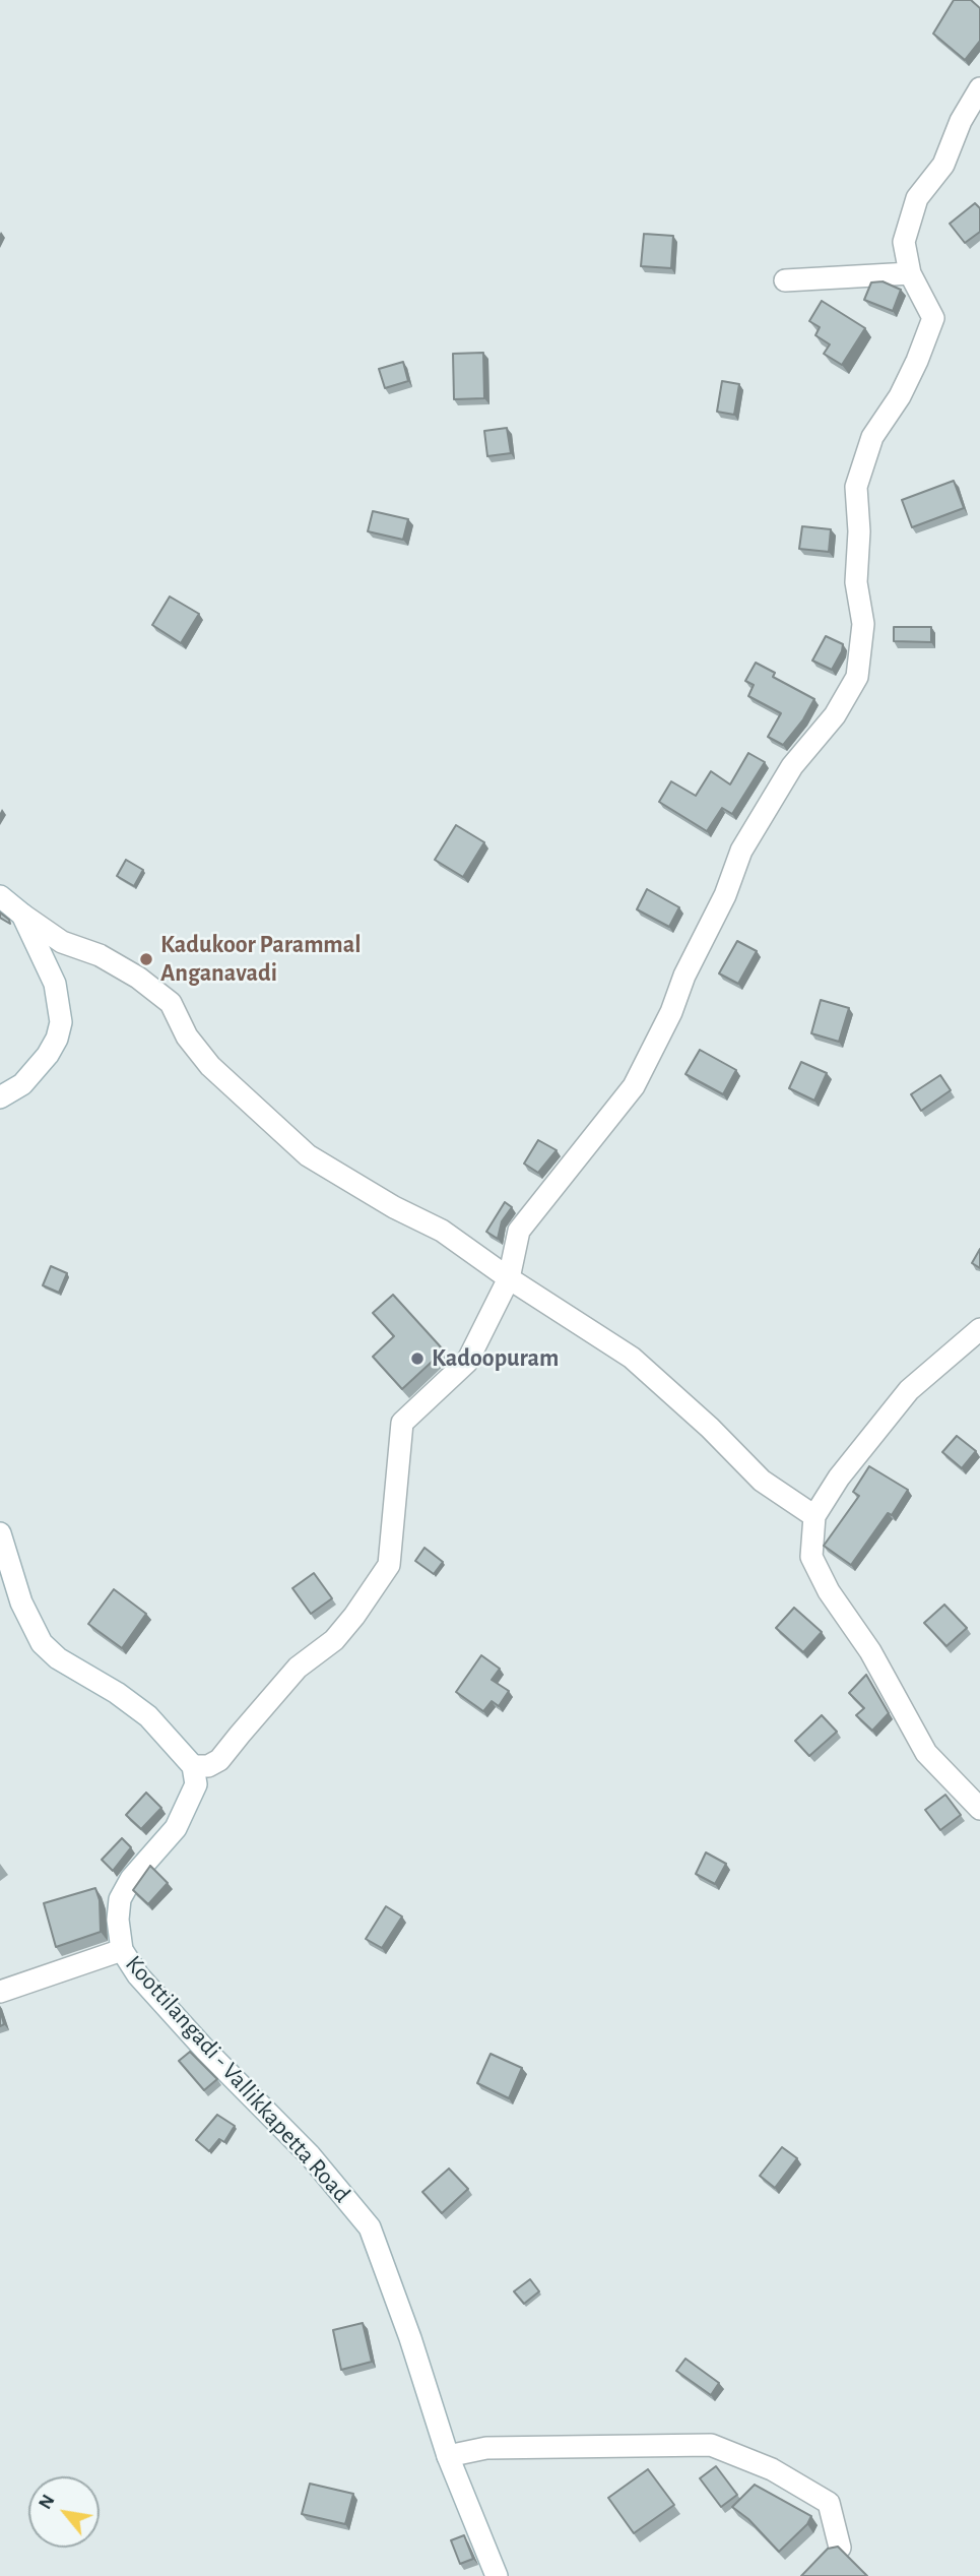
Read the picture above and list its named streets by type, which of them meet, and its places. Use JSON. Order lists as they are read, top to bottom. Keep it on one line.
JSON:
{"streets":{"street":["Koottilangadi - Vallikkapetta Road"]},"places":["Kadukoor Parammal Anganavadi","Kadoopuram"],"north":"top left"}
